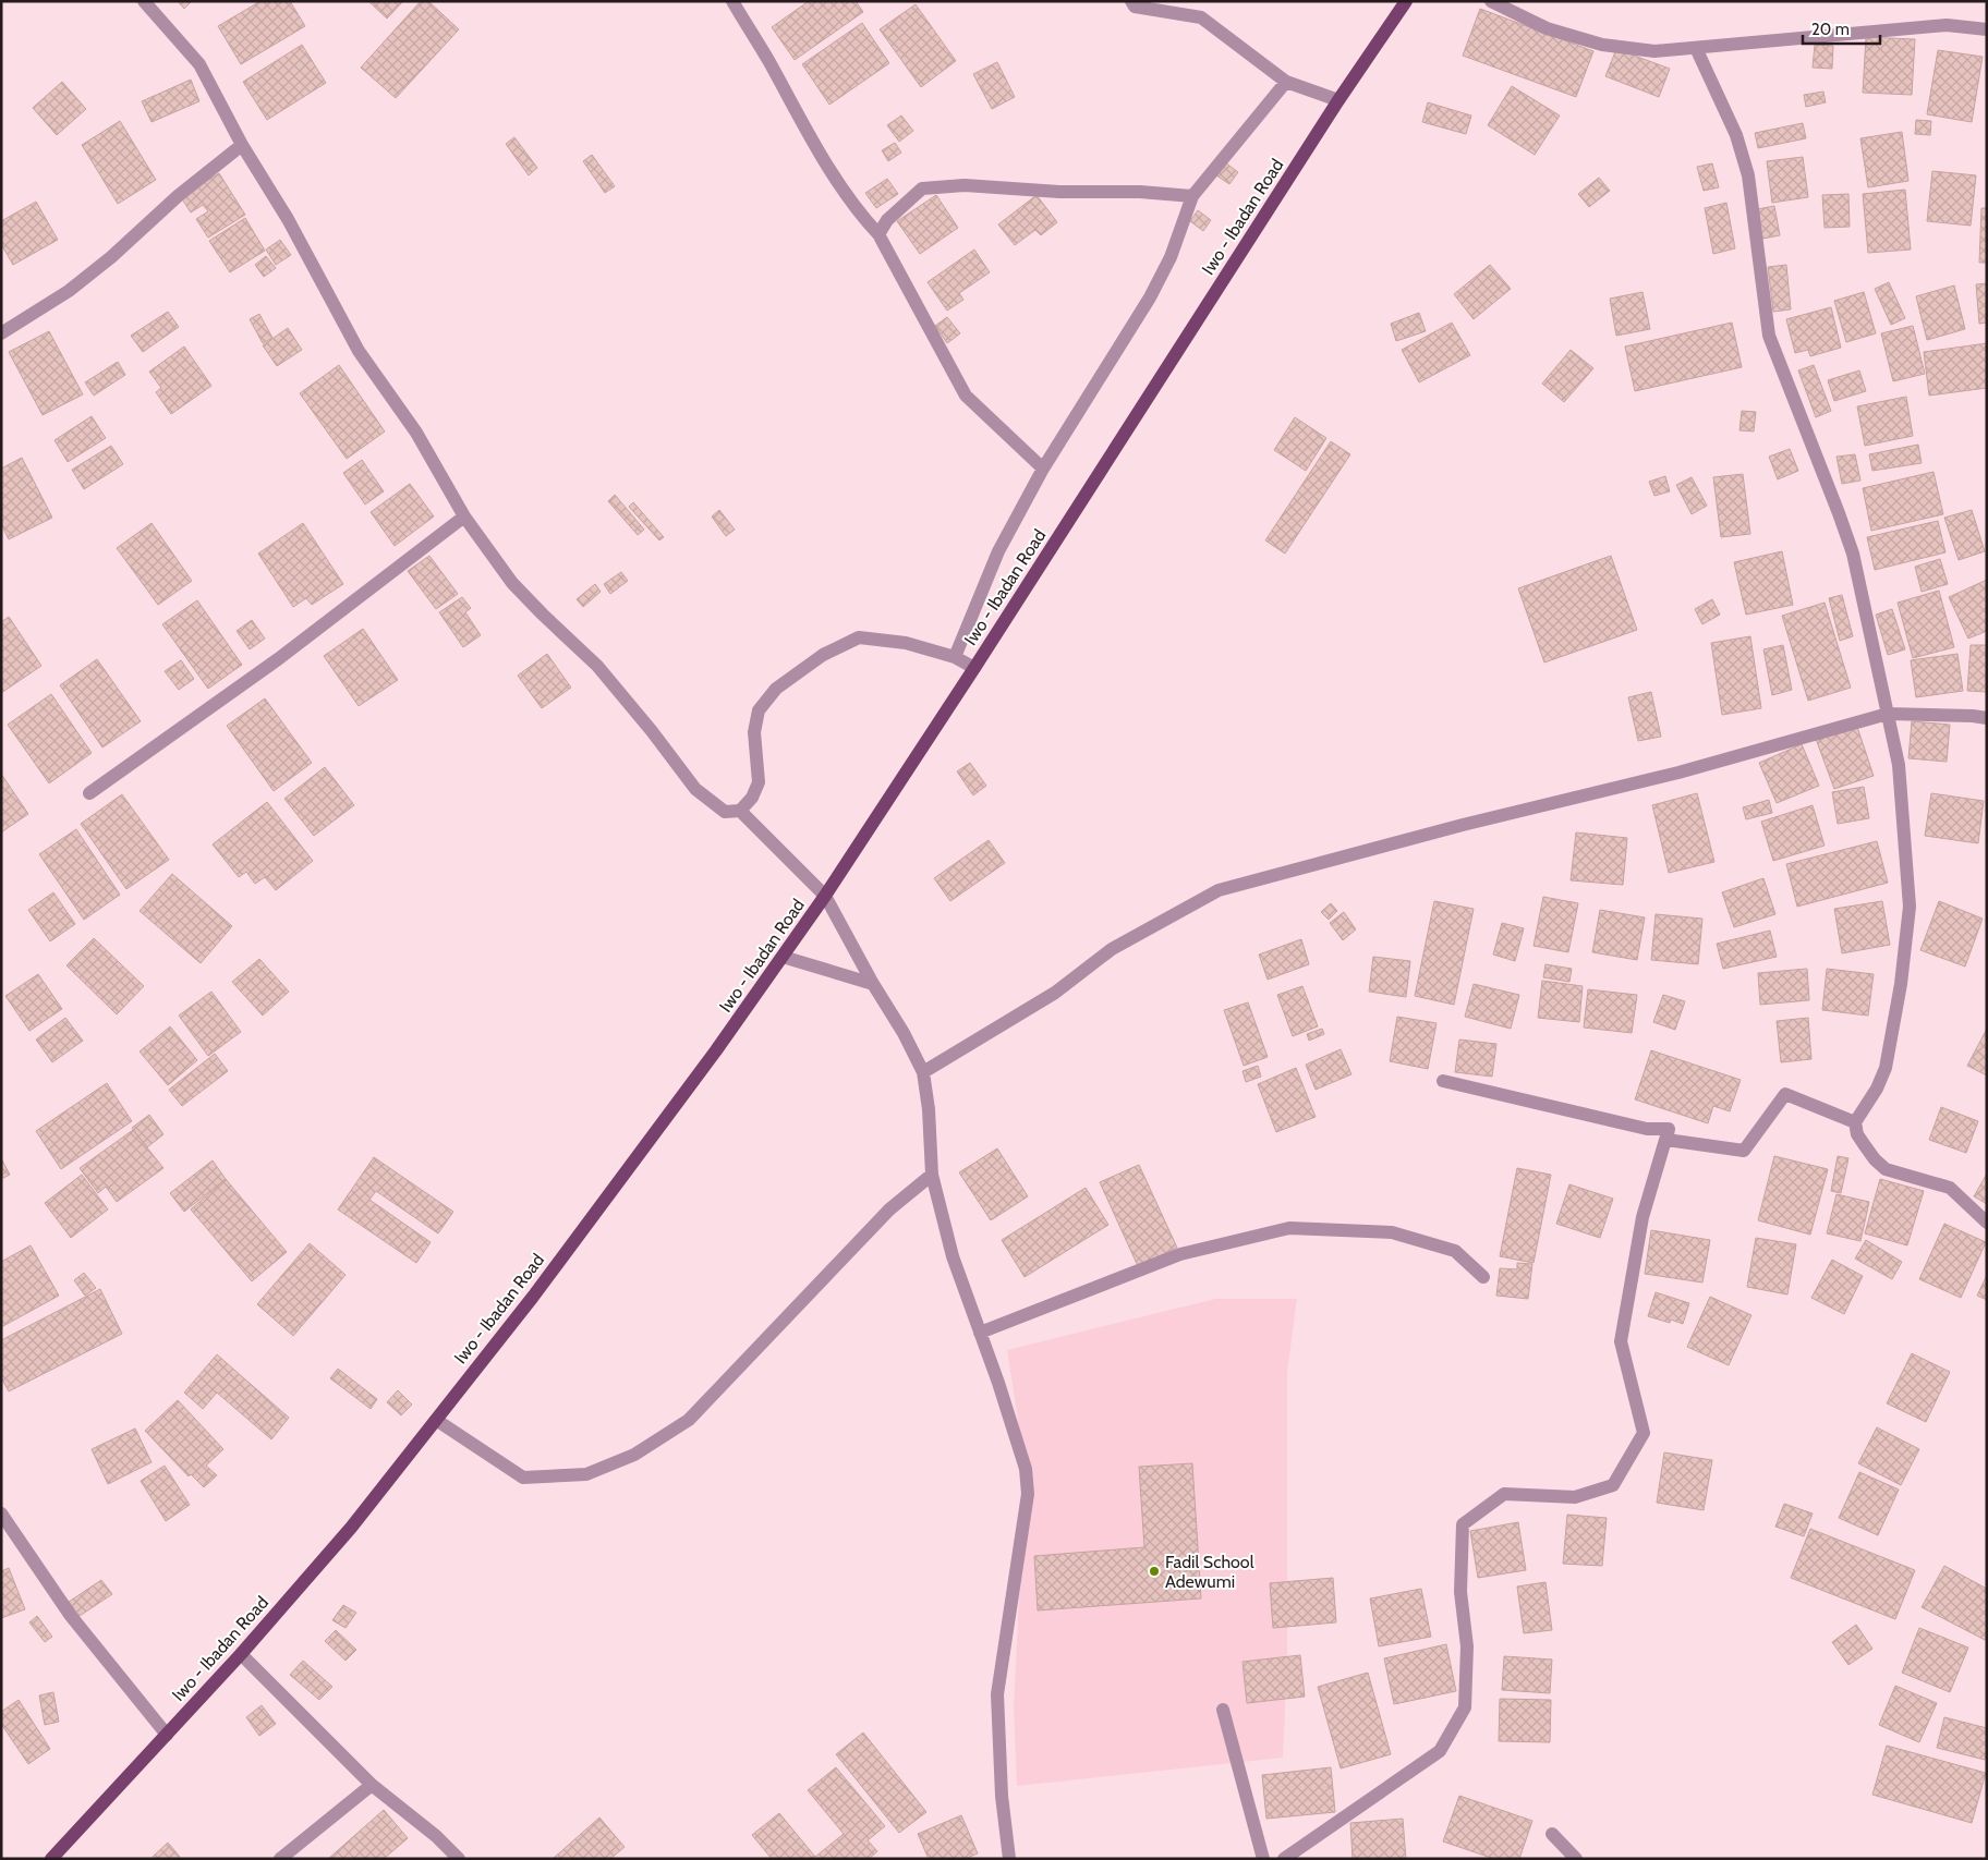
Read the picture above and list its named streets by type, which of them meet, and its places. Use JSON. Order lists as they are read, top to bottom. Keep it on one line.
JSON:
{"streets":{"main road":["Iwo - Ibadan Road"]},"places":["Fadil School Adewumi"],"scale_bar":"20 m"}
